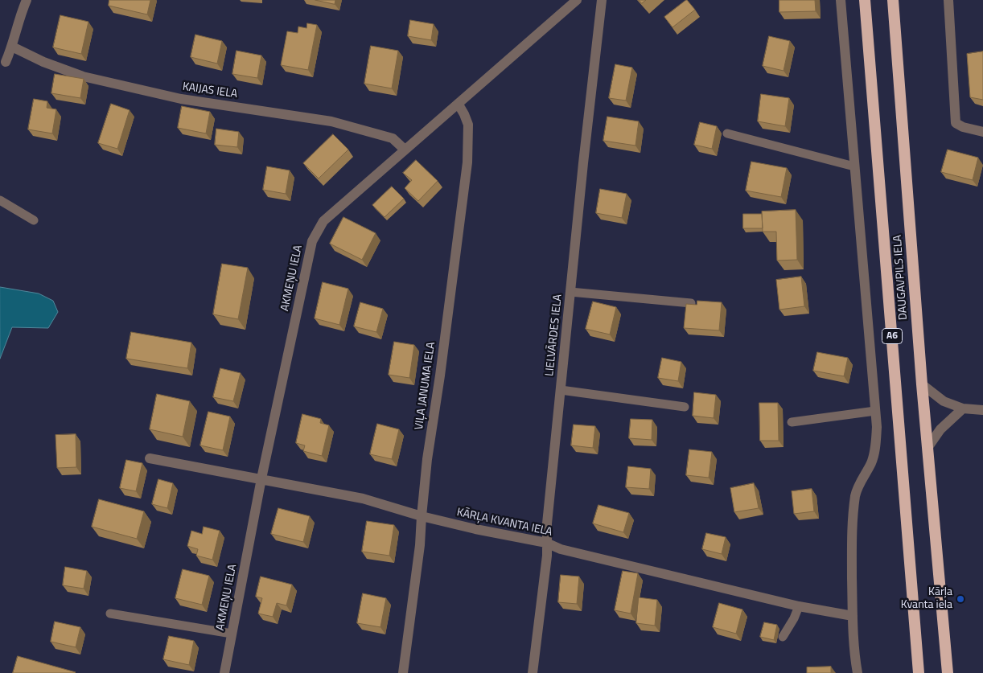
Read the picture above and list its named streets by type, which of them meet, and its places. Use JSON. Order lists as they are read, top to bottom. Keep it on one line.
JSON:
{"streets":{"highway":["DAUGAVPILS IELA","A6"],"street":["KAIJAS IELA","AKMEŅU IELA","LIELVĀRDES IELA","VIĻA JANUMA IELA","KĀRĻA KVANTA IELA"]},"crossings":[["KAIJAS IELA","AKMEŅU IELA"],["AKMEŅU IELA","VIĻA JANUMA IELA"],["AKMEŅU IELA","KĀRĻA KVANTA IELA"],["LIELVĀRDES IELA","KĀRĻA KVANTA IELA"],["VIĻA JANUMA IELA","KĀRĻA KVANTA IELA"]],"places":["Kārļa Kvanta iela"]}
